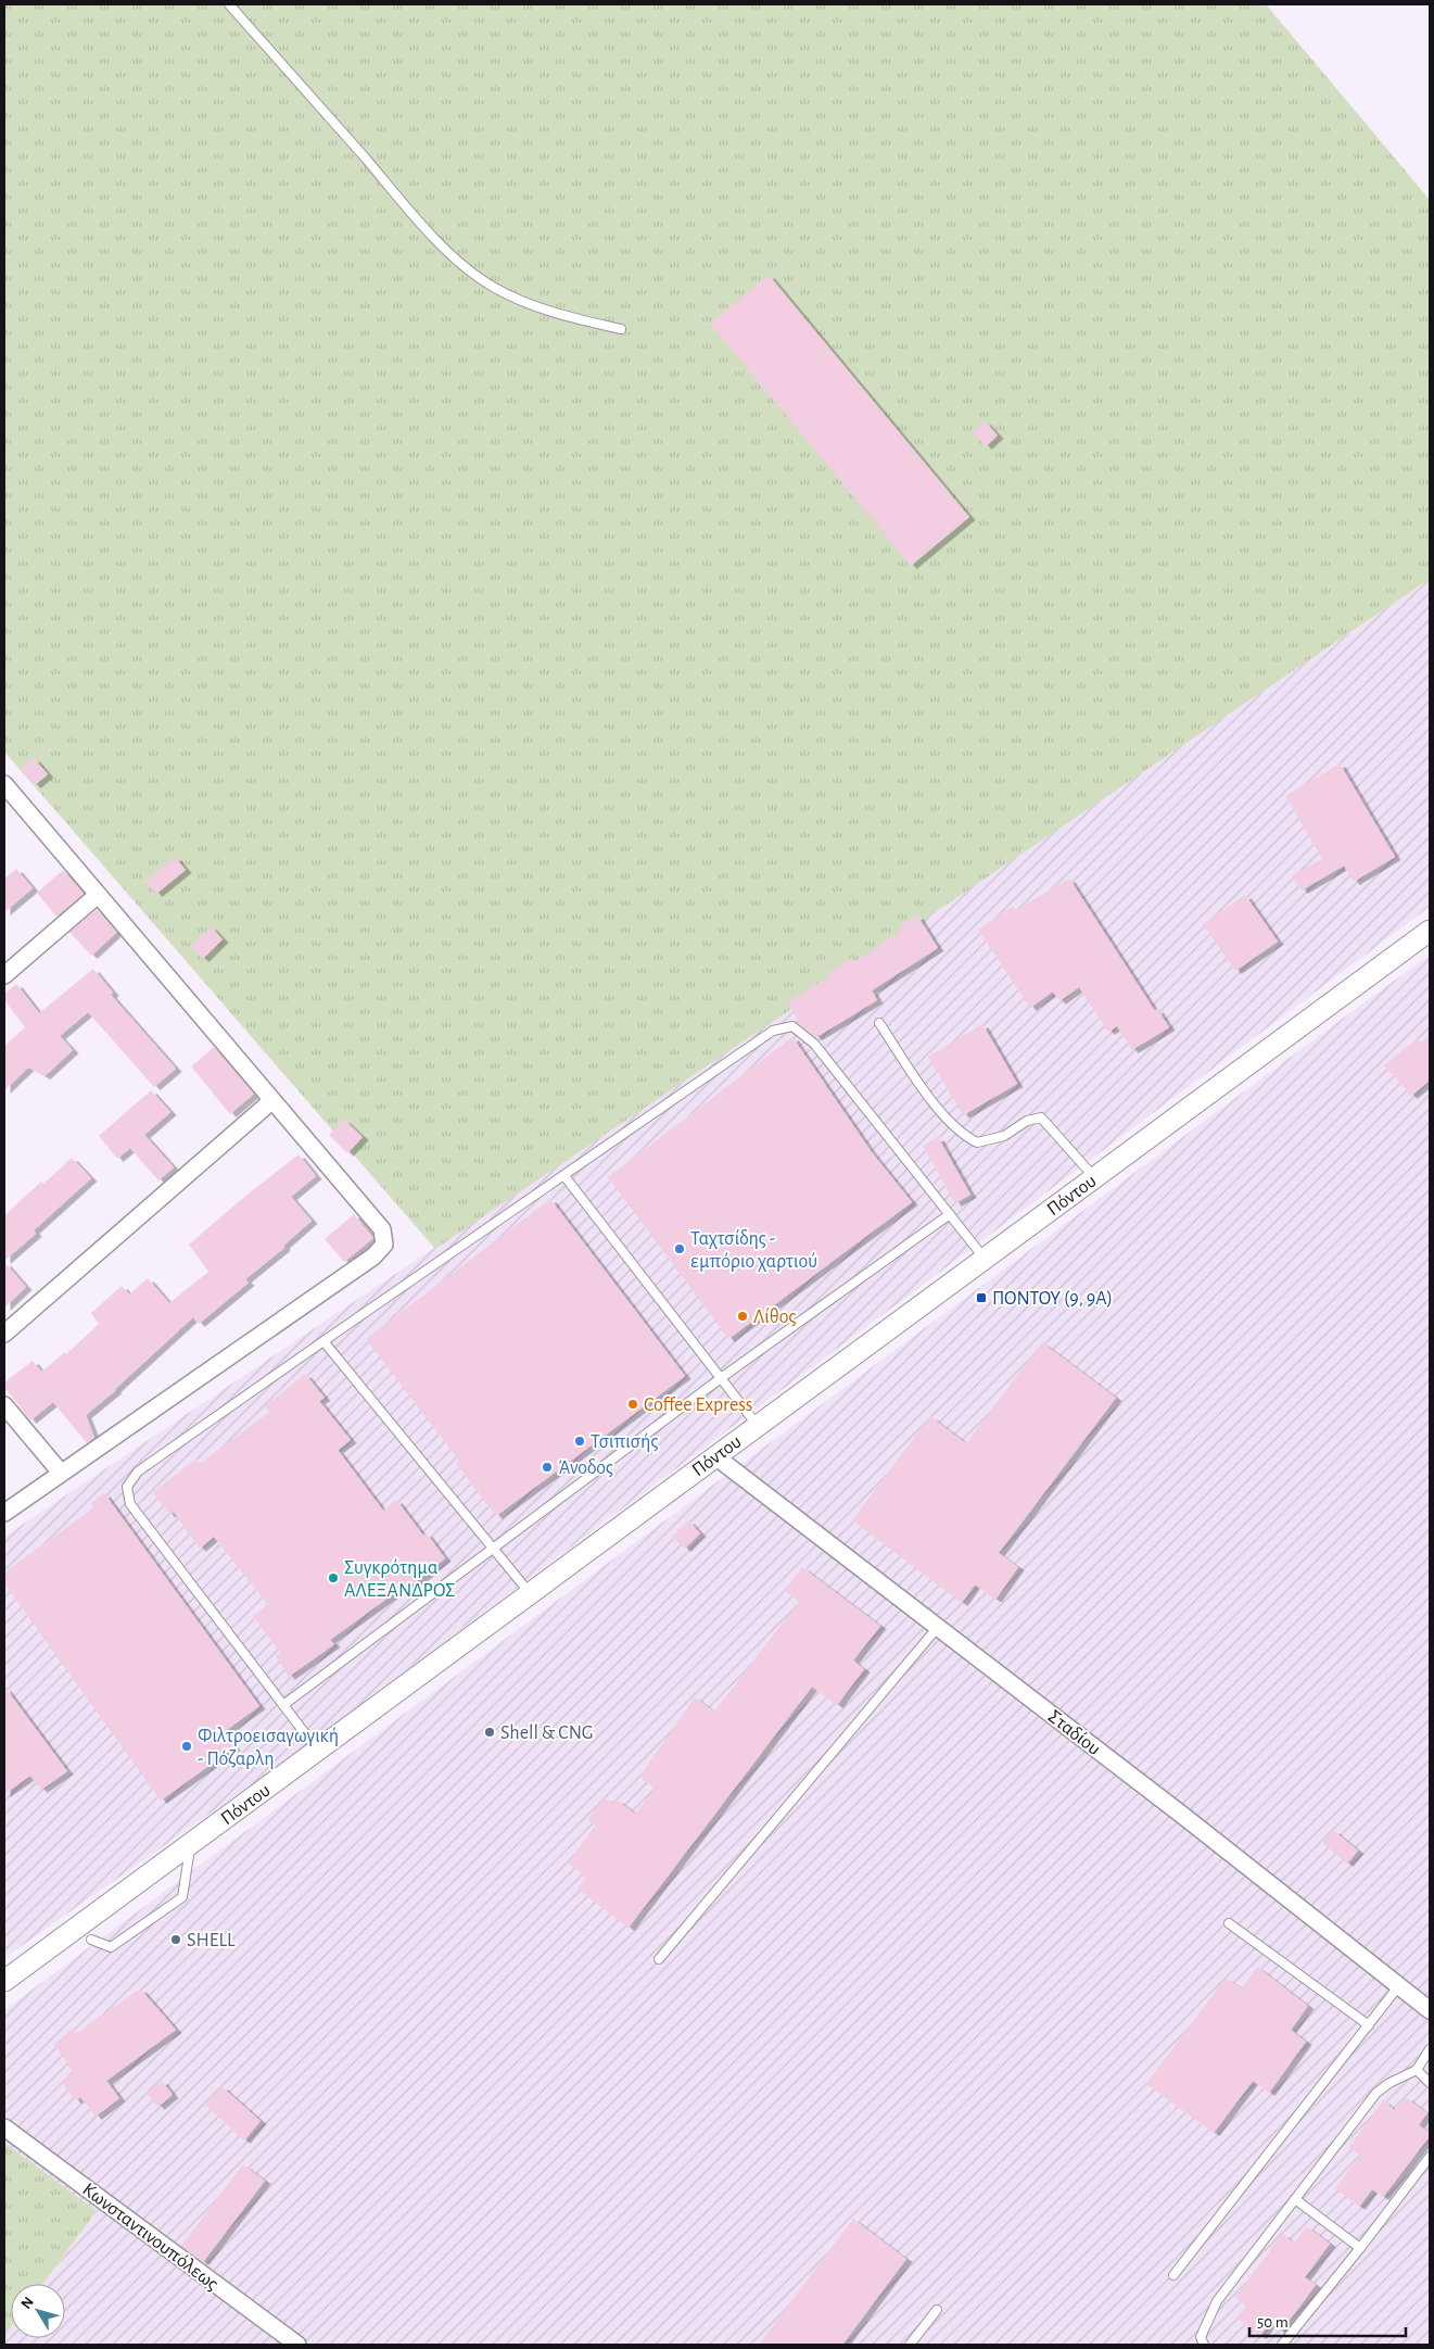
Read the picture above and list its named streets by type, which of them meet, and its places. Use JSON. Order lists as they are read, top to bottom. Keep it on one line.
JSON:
{"streets":{"street":["Πόντου","Σταδίου","Κωνσταντινουπόλεως"]},"crossings":[["Πόντου","Σταδίου"]],"places":{"other":["Ταχτσίδης - εμπόριο χαρτιού","Λίθος","Coffee Express","Τσιπισής","Άνοδος","Συγκρότημα ΑΛΕΞΑΝΔΡΟΣ","Shell & CNG","Φιλτροεισαγωγική - Πόζαρλη","SHELL"],"transit":["ΠΟΝΤΟΥ (9, 9Α)"]},"scale_bar":"50 m","north":"top left"}
